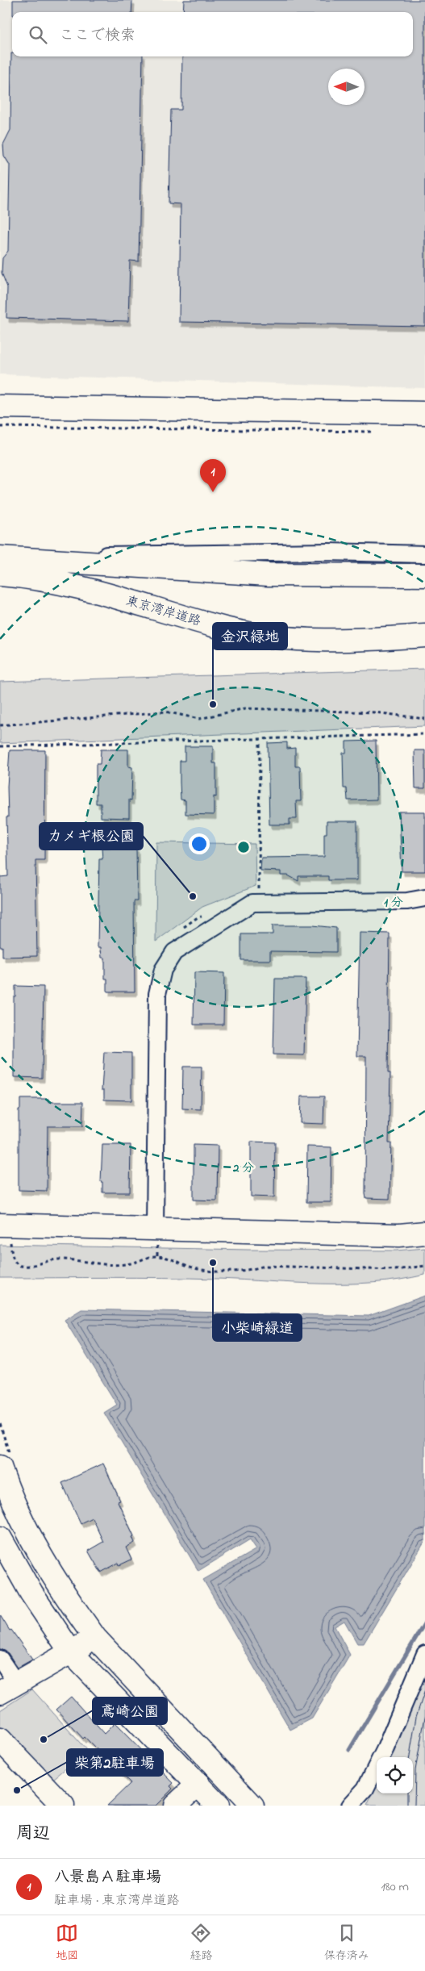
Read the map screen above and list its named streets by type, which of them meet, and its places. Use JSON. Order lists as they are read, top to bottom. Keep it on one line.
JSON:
{"streets":{"main road":["東京湾岸道路"]},"places":["金沢緑地","カメギ根公園","小柴崎緑道","鳶崎公園","柴第2駐車場"],"north":"left","page":{"search":"ここで検索","pins":"1","heading":"周辺","list":[{"mark":"1","name":"八景島Ａ駐車場","note":"駐車場 · 東京湾岸道路","value":"180 m"}],"nav":["地図","経路","保存済み"]},"rings":["1 分","2 分"]}
